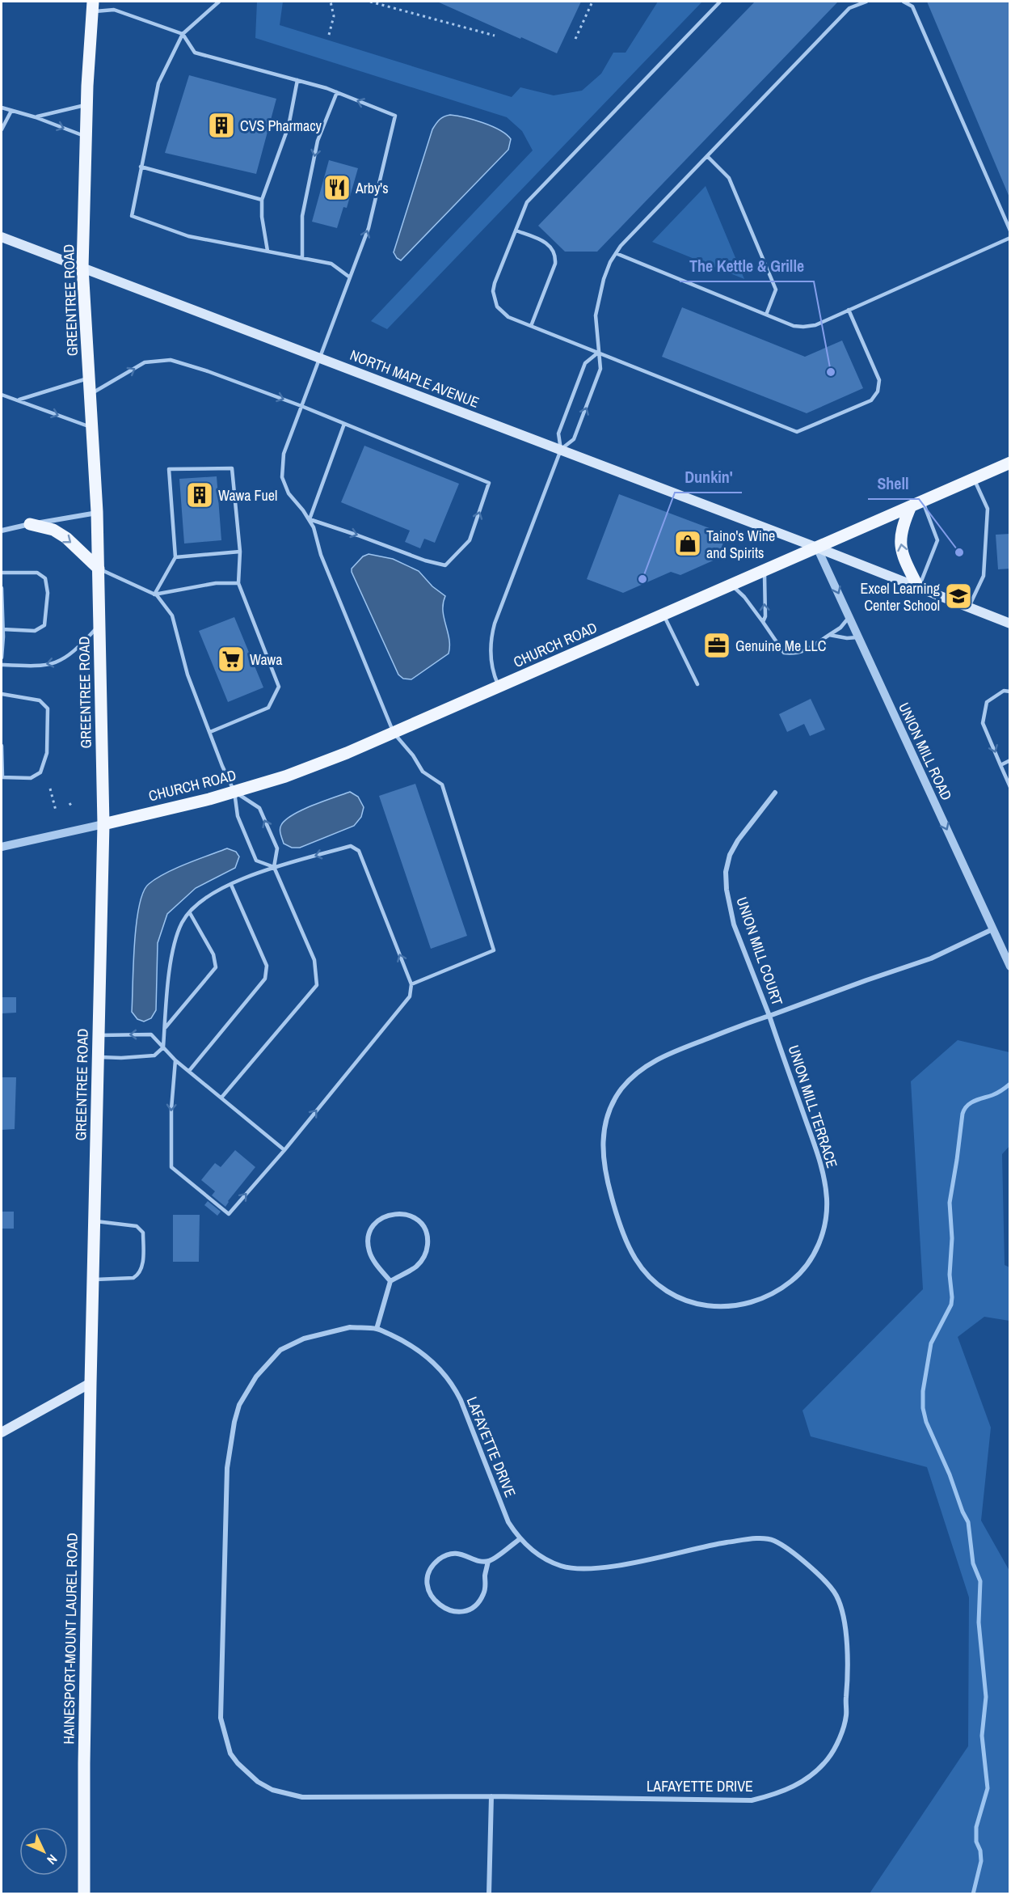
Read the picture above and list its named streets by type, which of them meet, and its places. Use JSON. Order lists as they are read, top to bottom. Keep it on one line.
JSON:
{"streets":{"main road":["GREENTREE ROAD","NORTH MAPLE AVENUE","CHURCH ROAD","HAINESPORT-MOUNT LAUREL ROAD"],"street":["UNION MILL ROAD","UNION MILL COURT","UNION MILL TERRACE","LAFAYETTE DRIVE"]},"crossings":[["GREENTREE ROAD","NORTH MAPLE AVENUE"],["GREENTREE ROAD","CHURCH ROAD"],["GREENTREE ROAD","HAINESPORT-MOUNT LAUREL ROAD"],["NORTH MAPLE AVENUE","CHURCH ROAD"],["NORTH MAPLE AVENUE","UNION MILL ROAD"],["CHURCH ROAD","UNION MILL ROAD"],["UNION MILL ROAD","UNION MILL TERRACE"],["UNION MILL COURT","UNION MILL TERRACE"]],"one_way":["UNION MILL ROAD"],"places":{"building":["CVS Pharmacy","Wawa Fuel"],"restaurant":["Arby's"],"other":["The Kettle & Grille","Shell","Dunkin'"],"shop":["Taino's Wine and Spirits"],"school or university":["Excel Learning Center School"],"office":["Genuine Me LLC"],"supermarket":["Wawa"]},"north":"bottom right"}
